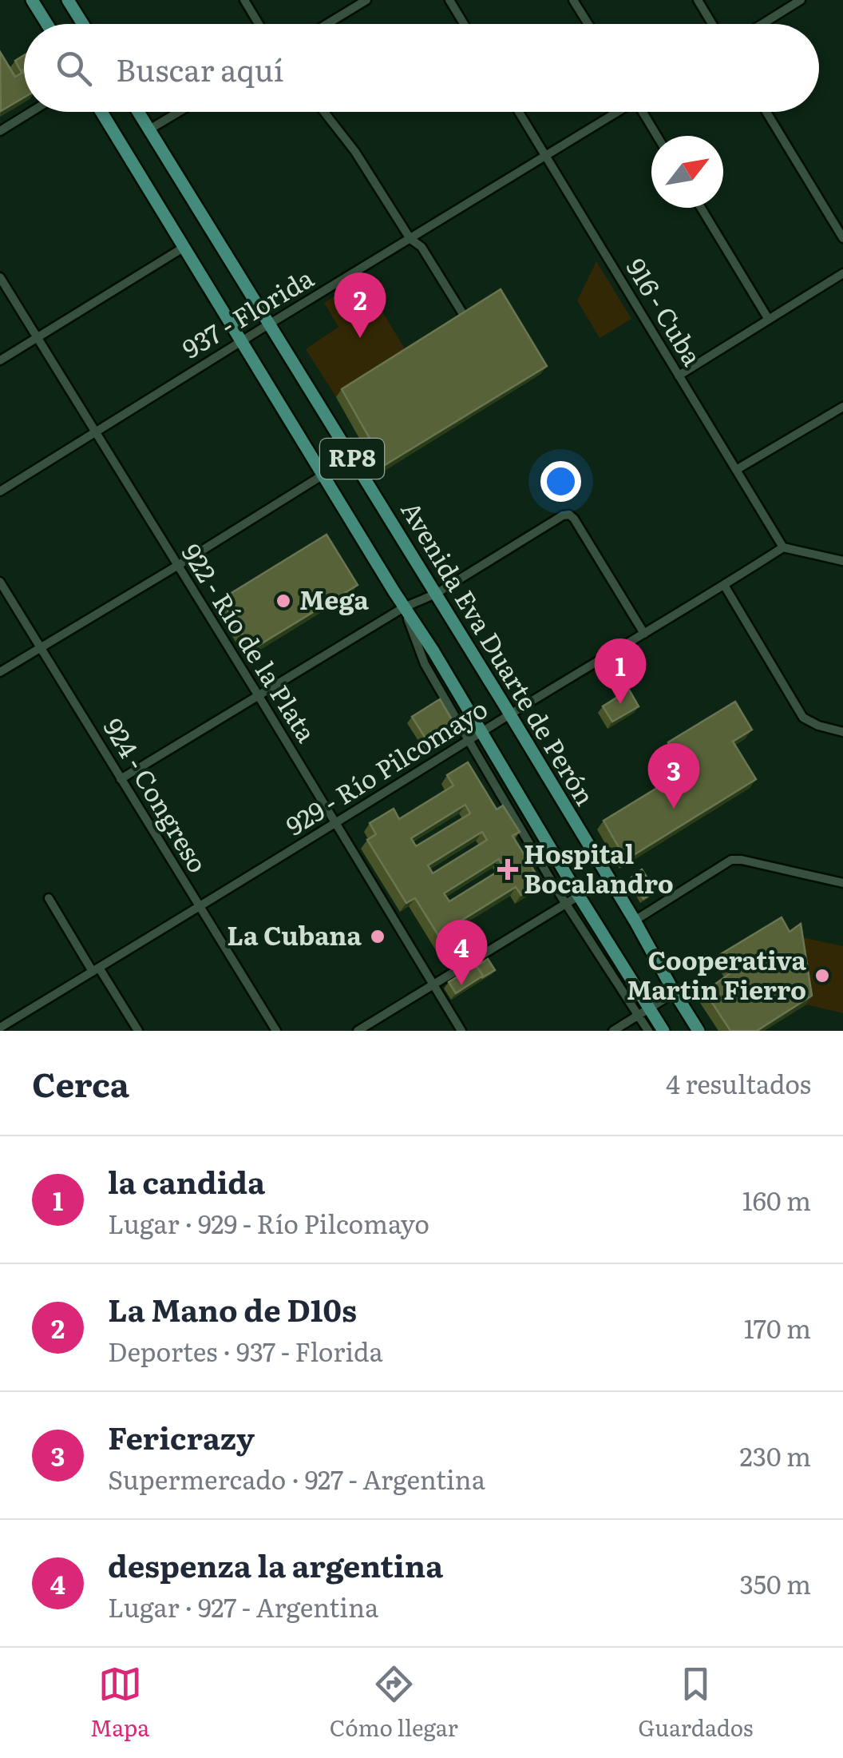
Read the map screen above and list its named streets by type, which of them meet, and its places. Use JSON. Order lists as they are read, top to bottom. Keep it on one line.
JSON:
{"streets":{"main road":["RP8","Avenida Eva Duarte de Perón"],"street":["916 - Cuba","937 - Florida","922 - Río de la Plata","929 - Río Pilcomayo","924 - Congreso"]},"crossings":[["916 - Cuba","937 - Florida"],["916 - Cuba","929 - Río Pilcomayo"],["937 - Florida","922 - Río de la Plata"],["937 - Florida","Avenida Eva Duarte de Perón"],["922 - Río de la Plata","929 - Río Pilcomayo"],["Avenida Eva Duarte de Perón","929 - Río Pilcomayo"],["929 - Río Pilcomayo","924 - Congreso"]],"places":{"other":["Mega","La Cubana","Cooperativa Martin Fierro"],"health":["Hospital Bocalandro"]},"north":"top right","page":{"search":"Buscar aquí","pins":["2","1","3","4"],"heading":["Cerca","4 resultados"],"list":[{"mark":"1","name":"la candida","note":"Lugar · 929 - Río Pilcomayo","value":"160 m"},{"mark":"2","name":"La Mano de D10s","note":"Deportes · 937 - Florida","value":"170 m"},{"mark":"3","name":"Fericrazy","note":"Supermercado · 927 - Argentina","value":"230 m"},{"mark":"4","name":"despenza la argentina","note":"Lugar · 927 - Argentina","value":"350 m"}],"nav":["Mapa","Cómo llegar","Guardados"]}}
